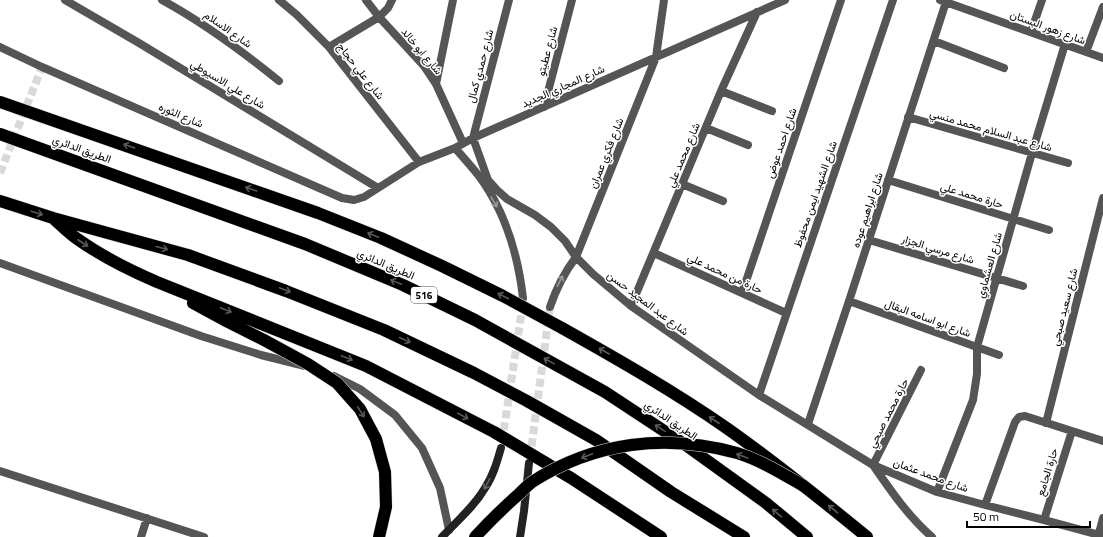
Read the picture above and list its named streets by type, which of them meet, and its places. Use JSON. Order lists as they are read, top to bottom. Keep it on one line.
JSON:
{"streets":{"highway":["الطريق الدائري","516"],"street":["شارع زهور البستان","شارع الاسلام","شارع ابو خالد","شارع عطيتو","شارع حمدي كمال","شارع علي حجاج","شارع علي الاسيوطي","شارع المجاري الجديد","شارع الثوره","شارع عبد السلام محمد منسي","شارع احمد عوض","شارع فكري عمران","شارع محمد علي","شارع الشهيد ايمن محفوظ","حارة محمد علي","شارع ابراهيم عوده","شارع مرسي الجزار","شارع العشماوي","حارة من محمد علي","شارع عبد المجيد حسن","شارع سعيد صبحي","شارع ابو اسامه البقال","حارة محمد صبحي","حارة الجامع","شارع محمد عثمان"]},"crossings":[["شارع زهور البستان","شارع ابراهيم عوده"],["شارع زهور البستان","شارع العشماوي"],["شارع ابو خالد","شارع المجاري الجديد"],["شارع عطيتو","شارع المجاري الجديد"],["شارع حمدي كمال","شارع المجاري الجديد"],["شارع حمدي كمال","شارع عبد المجيد حسن"],["شارع علي حجاج","شارع المجاري الجديد"],["شارع علي الاسيوطي","شارع المجاري الجديد"],["شارع المجاري الجديد","شارع الثوره"],["شارع المجاري الجديد","شارع فكري عمران"],["شارع المجاري الجديد","شارع محمد علي"],["شارع المجاري الجديد","شارع عبد المجيد حسن"],["شارع عبد السلام محمد منسي","شارع ابراهيم عوده"],["شارع عبد السلام محمد منسي","شارع العشماوي"],["شارع احمد عوض","حارة من محمد علي"],["شارع فكري عمران","شارع عبد المجيد حسن"],["شارع محمد علي","حارة من محمد علي"],["شارع محمد علي","شارع عبد المجيد حسن"],["شارع الشهيد ايمن محفوظ","حارة من محمد علي"],["شارع الشهيد ايمن محفوظ","شارع عبد المجيد حسن"],["حارة محمد علي","شارع ابراهيم عوده"],["حارة محمد علي","شارع العشماوي"],["شارع ابراهيم عوده","شارع مرسي الجزار"],["شارع ابراهيم عوده","شارع عبد المجيد حسن"],["شارع ابراهيم عوده","شارع ابو اسامه البقال"],["شارع ابراهيم عوده","شارع محمد عثمان"],["شارع مرسي الجزار","شارع العشماوي"],["شارع العشماوي","شارع ابو اسامه البقال"],["شارع العشماوي","شارع محمد عثمان"],["شارع عبد المجيد حسن","شارع محمد عثمان"],["حارة محمد صبحي","شارع محمد عثمان"],["حارة الجامع","شارع محمد عثمان"]],"scale_bar":"50 m"}
